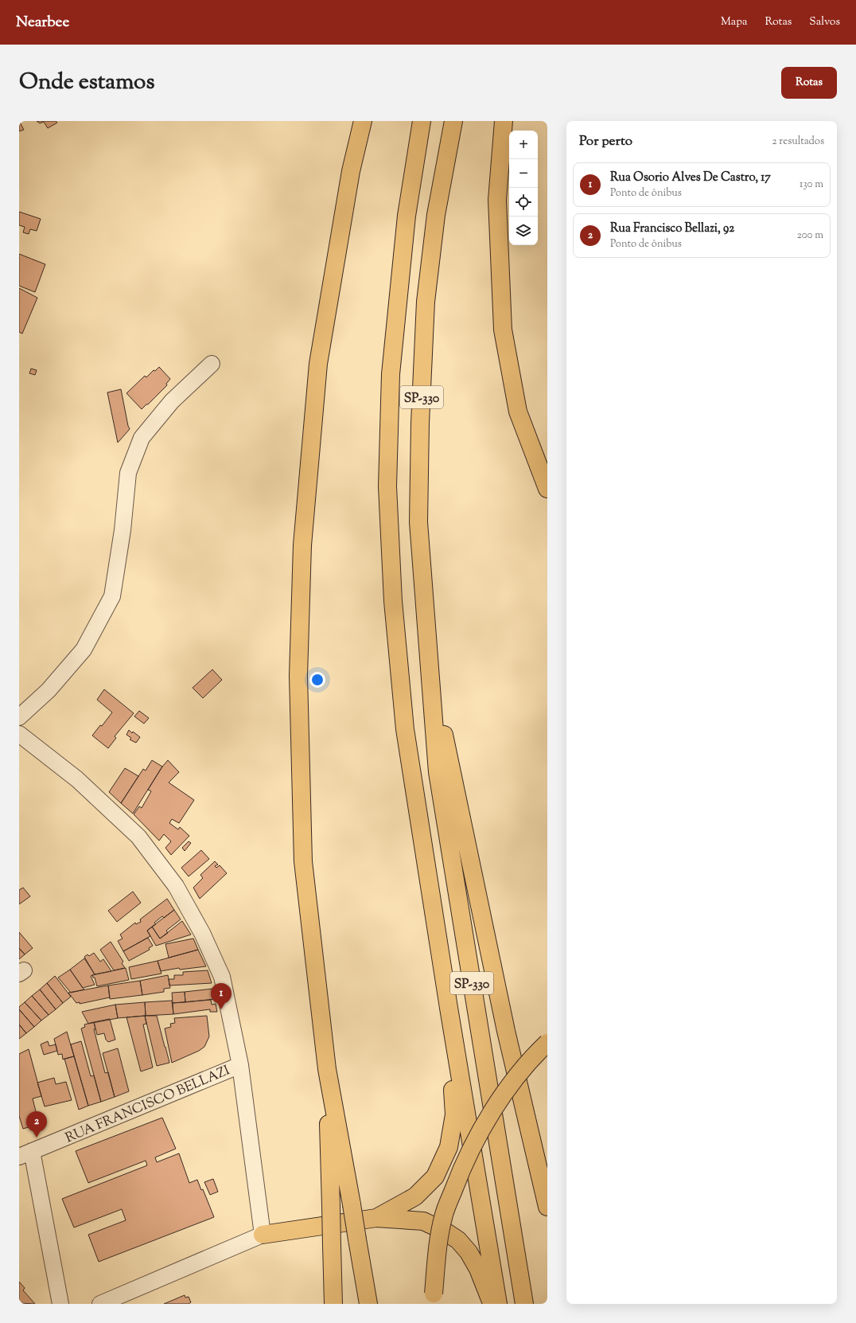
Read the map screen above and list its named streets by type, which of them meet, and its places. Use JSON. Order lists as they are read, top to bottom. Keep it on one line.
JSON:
{"streets":{"highway":["SP-330"],"street":["RUA FRANCISCO BELLAZI"]},"page":{"header":"Nearbee","nav":["Mapa","Rotas","Salvos"],"title":"Onde estamos","buttons":"Rotas","heading":["Por perto","2 resultados"],"map_buttons":["+","−"],"list":[{"mark":"1","name":"Rua Osorio Alves De Castro, 17","note":"Ponto de ônibus","value":"130 m"},{"mark":"2","name":"Rua Francisco Bellazi, 92","note":"Ponto de ônibus","value":"200 m"}],"pins":["1","2"]}}
